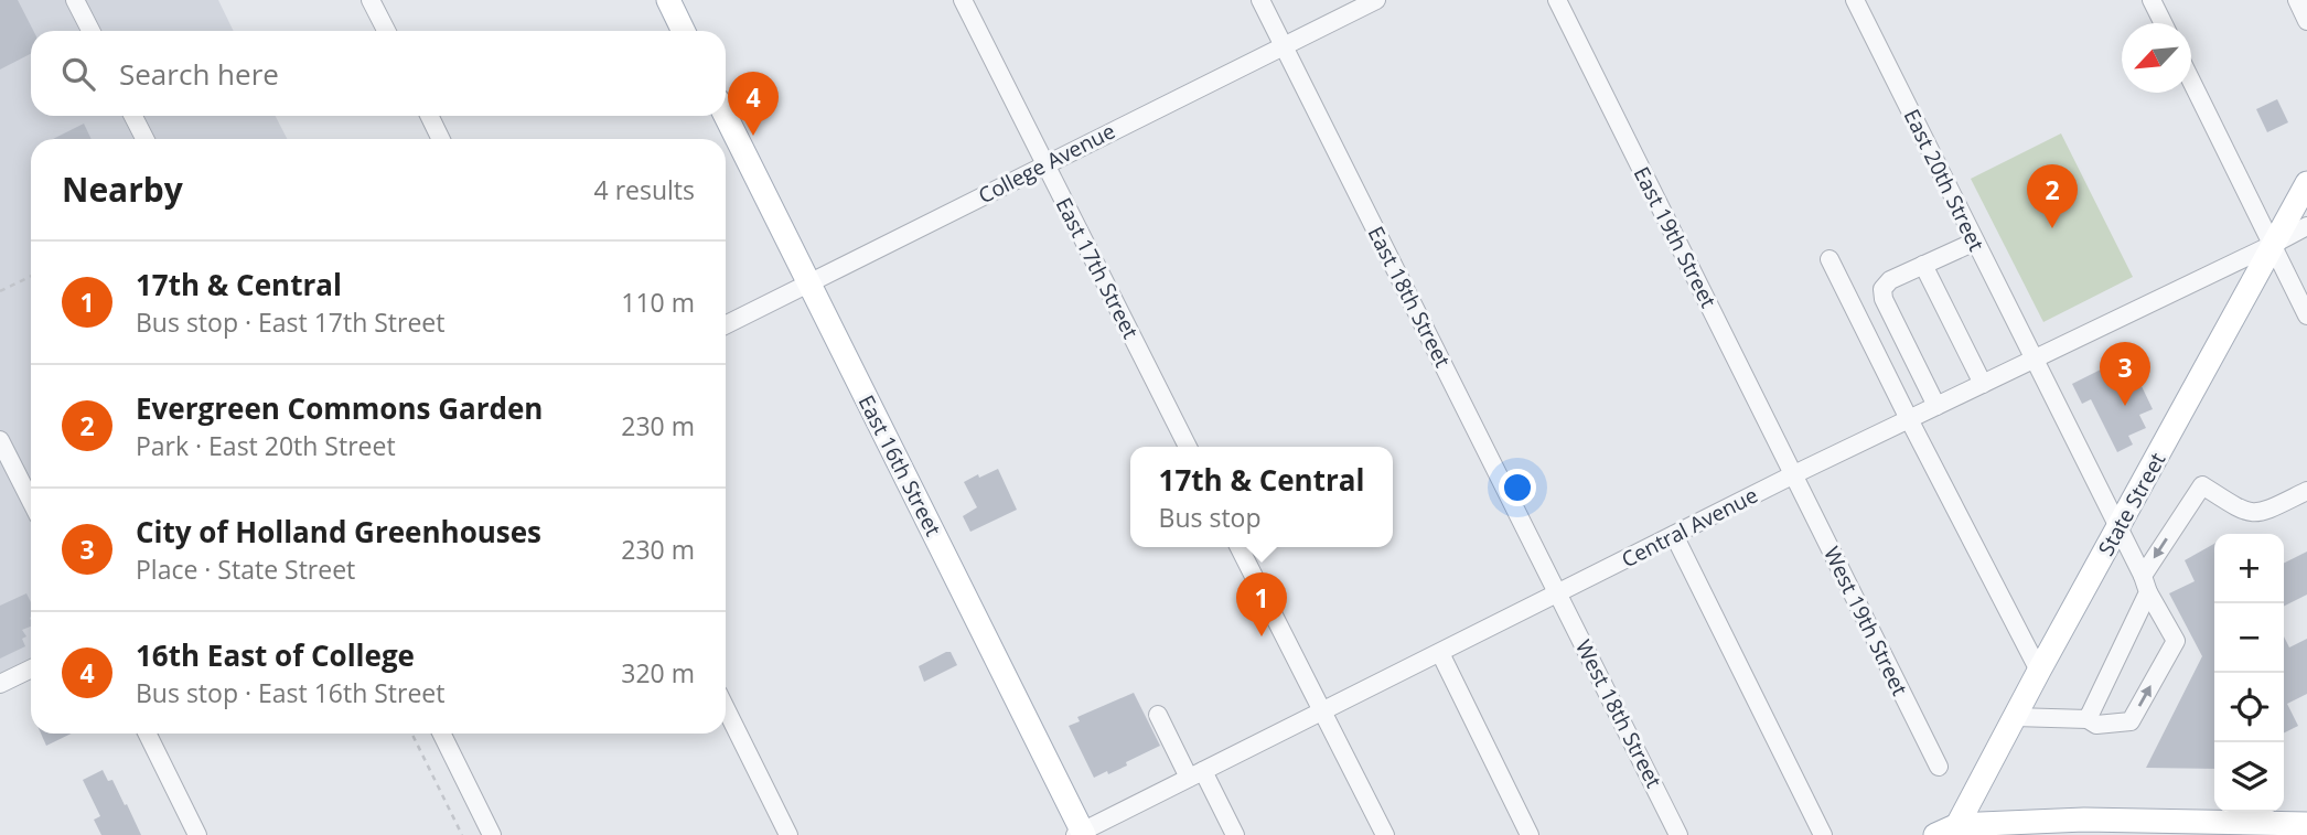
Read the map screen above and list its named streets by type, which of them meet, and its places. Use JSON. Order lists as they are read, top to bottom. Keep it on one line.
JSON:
{"streets":{"main road":["East 16th Street","State Street"],"street":["College Avenue","East 20th Street","East 19th Street","East 17th Street","East 18th Street","Central Avenue","West 19th Street","West 18th Street"]},"crossings":[["College Avenue","East 17th Street"],["College Avenue","East 18th Street"],["College Avenue","East 16th Street"],["East 20th Street","State Street"],["East 20th Street","Central Avenue"],["East 19th Street","Central Avenue"],["East 19th Street","West 19th Street"],["East 18th Street","Central Avenue"],["East 18th Street","West 18th Street"],["East 16th Street","Central Avenue"],["State Street","Central Avenue"],["Central Avenue","West 19th Street"],["Central Avenue","West 18th Street"]],"north":"bottom left","page":{"search":"Search here","pins":["4","2","3","1"],"heading":["Nearby","4 results"],"list":[{"mark":"1","name":"17th & Central","note":"Bus stop · East 17th Street","value":"110 m"},{"mark":"2","name":"Evergreen Commons Garden","note":"Park · East 20th Street","value":"230 m"},{"mark":"3","name":"City of Holland Greenhouses","note":"Place · State Street","value":"230 m"},{"mark":"4","name":"16th East of College","note":"Bus stop · East 16th Street","value":"320 m"}],"popup":["17th & Central","Bus stop"],"map_buttons":["+","−"]}}
